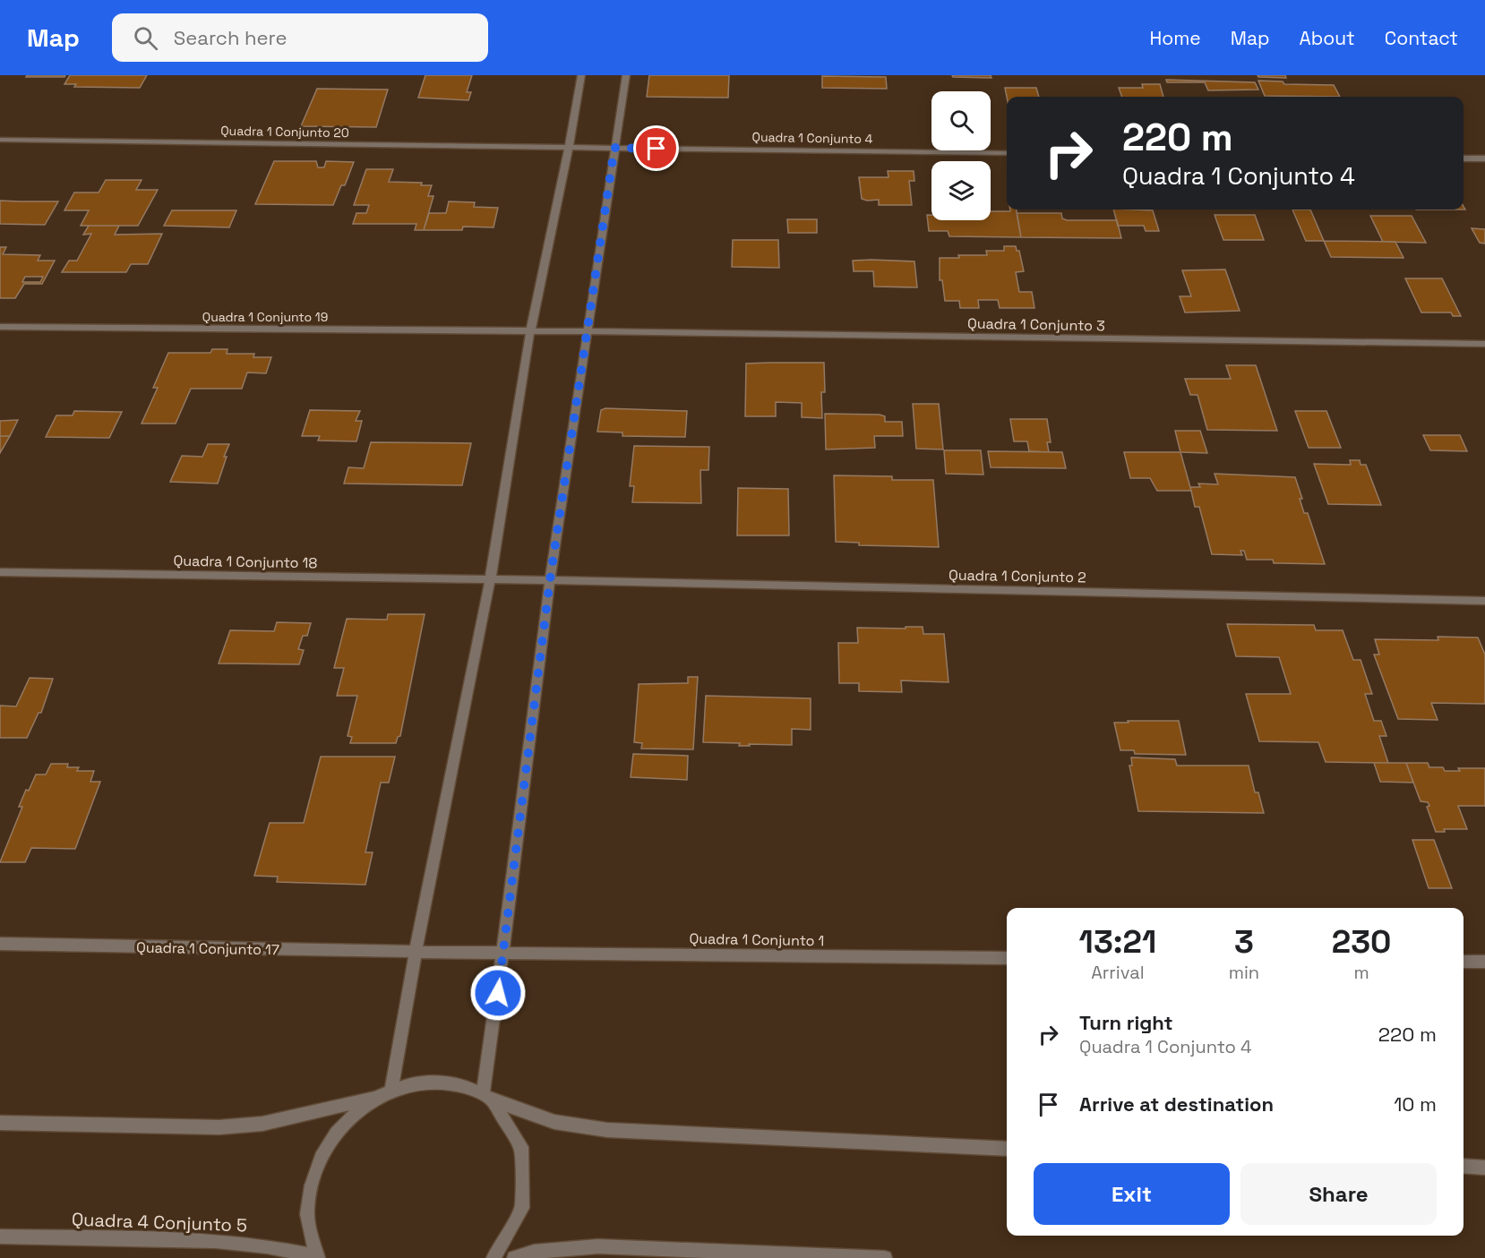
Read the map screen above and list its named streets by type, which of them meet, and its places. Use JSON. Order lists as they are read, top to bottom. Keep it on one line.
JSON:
{"streets":{"street":["Quadra 1 Conjunto 20","Quadra 1 Conjunto 4","Quadra 1 Conjunto 19","Quadra 1 Conjunto 3","Quadra 1 Conjunto 18","Quadra 1 Conjunto 2","Quadra 1 Conjunto 1","Quadra 1 Conjunto 17","Quadra 4 Conjunto 5"]},"crossings":[["Quadra 1 Conjunto 20","Quadra 1 Conjunto 4"],["Quadra 1 Conjunto 19","Quadra 1 Conjunto 3"],["Quadra 1 Conjunto 18","Quadra 1 Conjunto 2"],["Quadra 1 Conjunto 1","Quadra 1 Conjunto 17"]],"page":{"header":"Map","search":"Search here","nav":["Home","Map","About","Contact"],"turn":["220 m","Quadra 1 Conjunto 4"],"eta":["13:21","Arrival","3","min","230","m"],"list":[{"name":"Turn right","note":"Quadra 1 Conjunto 4","value":"220 m"},{"name":"Arrive at destination","value":"10 m"}],"buttons":["Exit","Share"]}}
